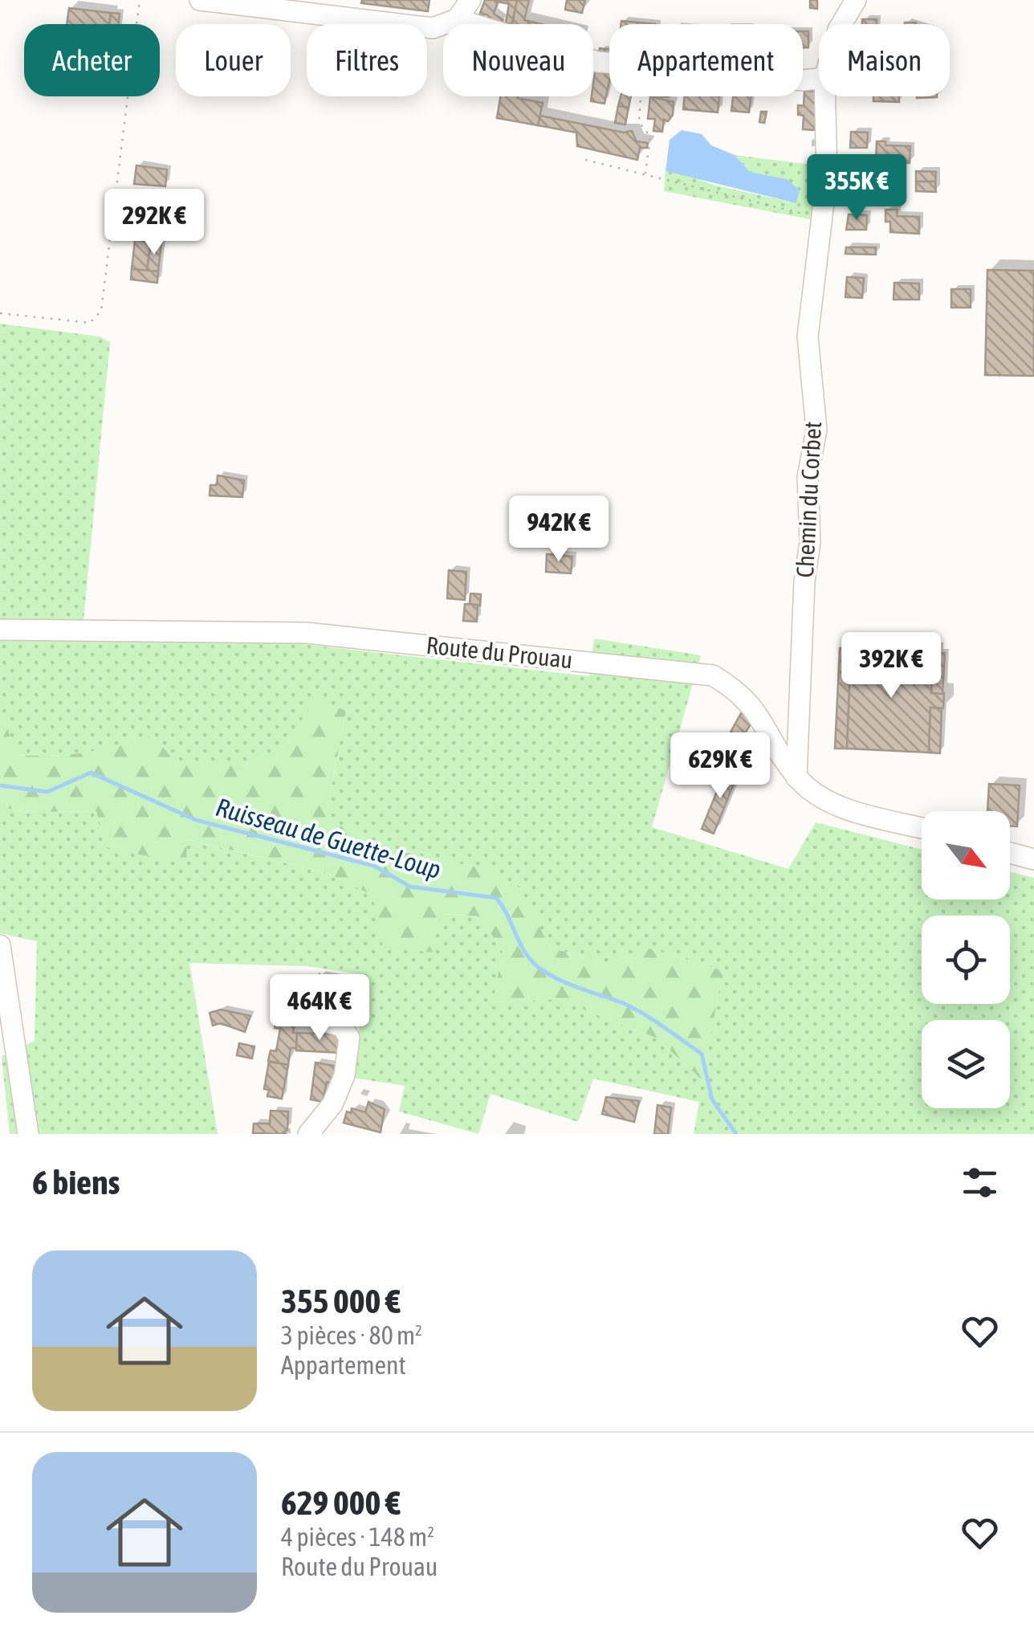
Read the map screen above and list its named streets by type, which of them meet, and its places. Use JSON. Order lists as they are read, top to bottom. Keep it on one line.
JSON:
{"streets":{"street":["Chemin du Corbet","Route du Prouau"]},"crossings":[["Chemin du Corbet","Route du Prouau"]],"water":["Ruisseau de Guette-Loup"],"north":"bottom right","page":{"chip":["Acheter","Louer","Filtres","Nouveau","Appartement","Maison"],"price":["355K €","292K €","942K €","392K €","629K €","464K €"],"heading":"6 biens","list":[{"name":"355 000 €","note":"3 pièces · 80 m² · Appartement"},{"name":"629 000 €","note":"4 pièces · 148 m² · Route du Prouau"}]}}
